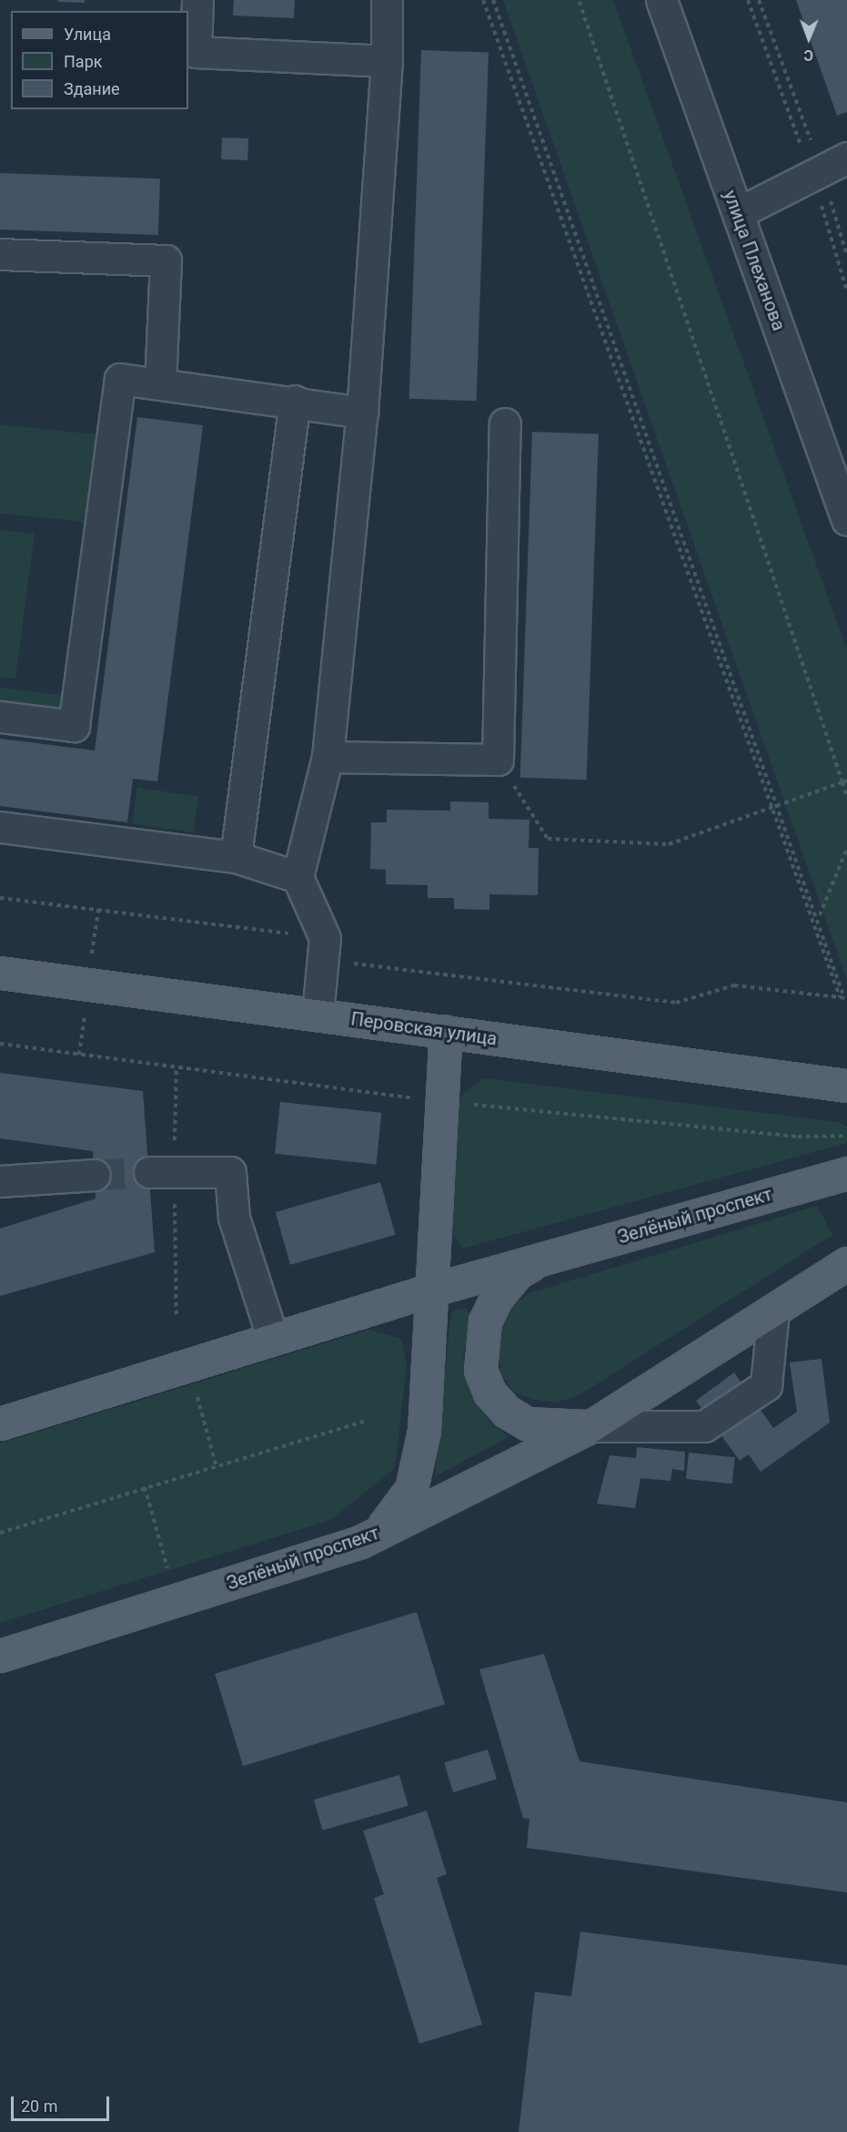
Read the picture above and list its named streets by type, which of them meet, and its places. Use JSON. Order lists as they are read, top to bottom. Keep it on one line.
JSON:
{"streets":{"main road":["Перовская улица","Зелёный проспект"],"street":["улица Плеханова"]},"legend":["Улица","Парк","Здание"],"scale_bar":"20 m","north":"bottom"}
